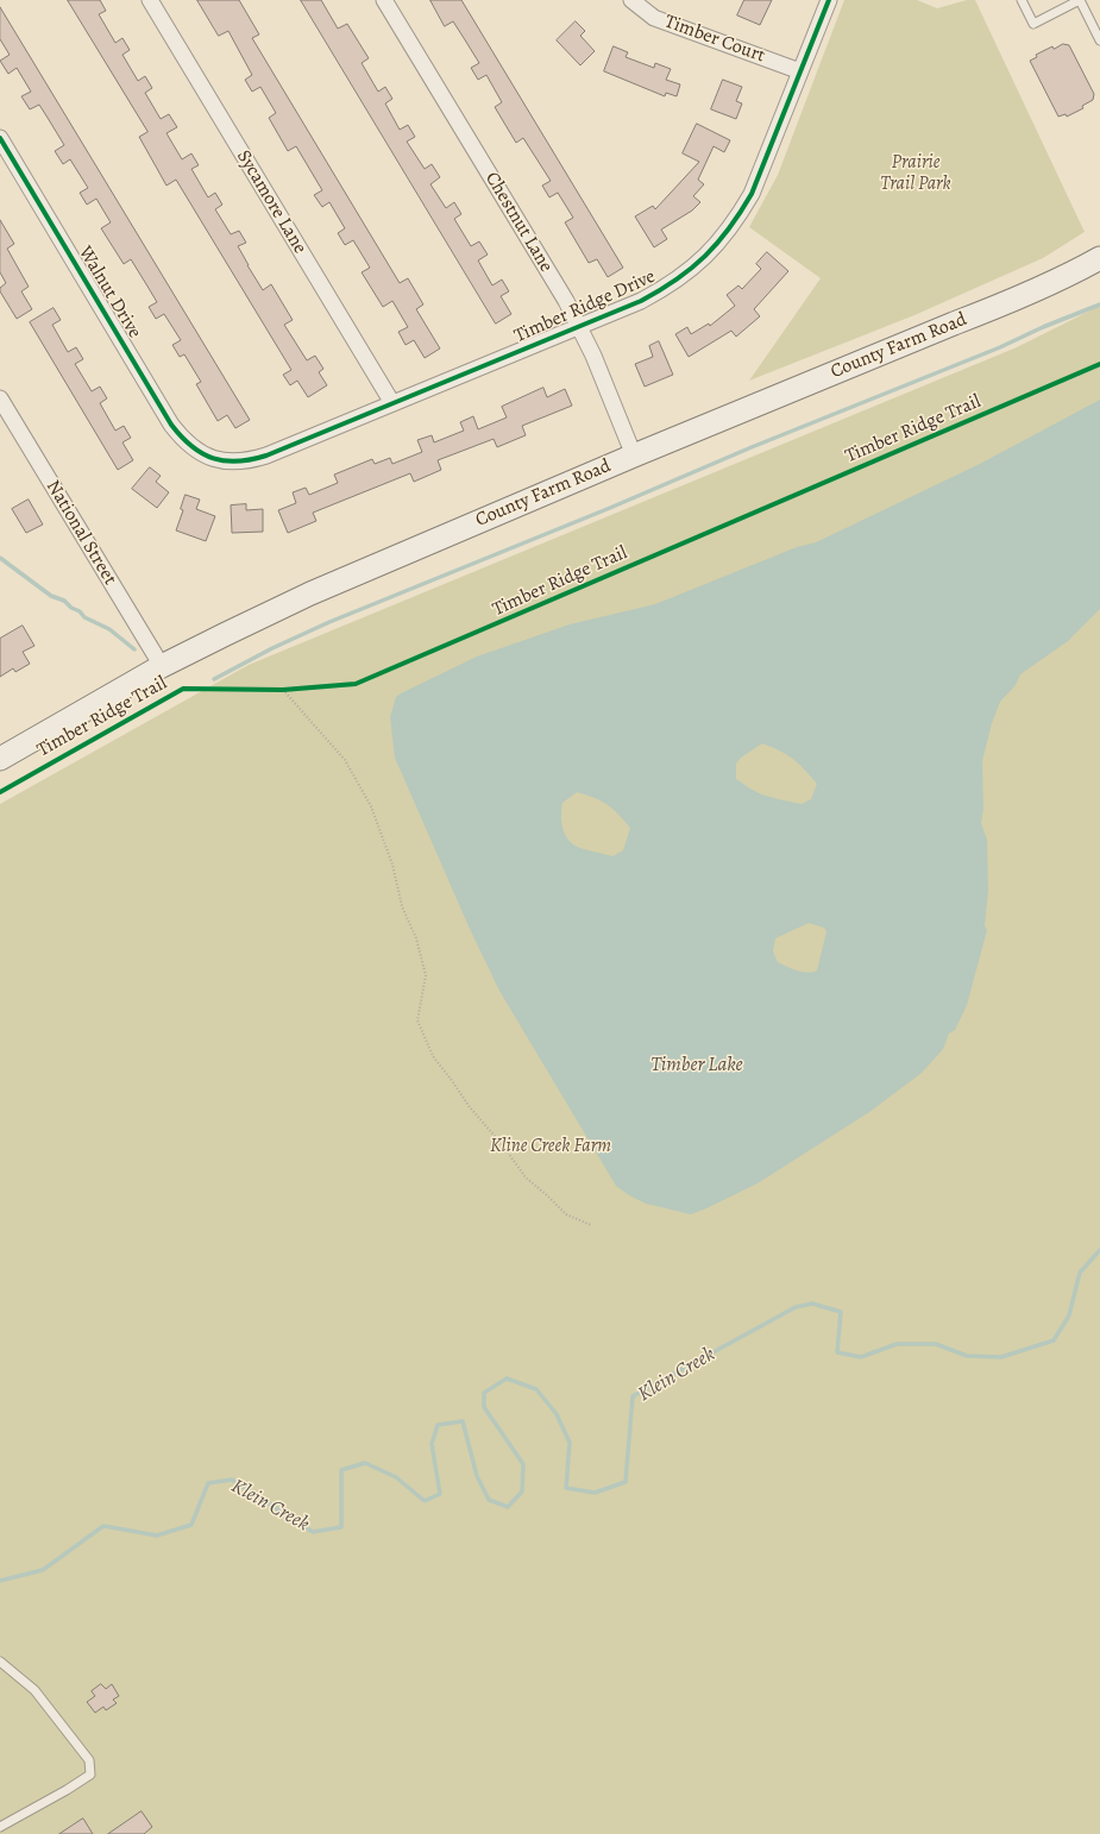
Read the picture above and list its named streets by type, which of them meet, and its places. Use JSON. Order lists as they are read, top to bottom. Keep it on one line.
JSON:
{"streets":{"main road":["County Farm Road"],"street":["Timber Court","Sycamore Lane","Chestnut Lane","Walnut Drive","Timber Ridge Drive","National Street"],"cycle path":["Timber Ridge Trail"]},"crossings":[["Timber Court","Timber Ridge Drive"],["Sycamore Lane","Timber Ridge Drive"],["Chestnut Lane","Timber Ridge Drive"],["Chestnut Lane","County Farm Road"],["Walnut Drive","Timber Ridge Drive"],["County Farm Road","National Street"]],"water":["Timber Lake","Klein Creek"],"parks":["Prairie Trail Park","Kline Creek Farm"]}
